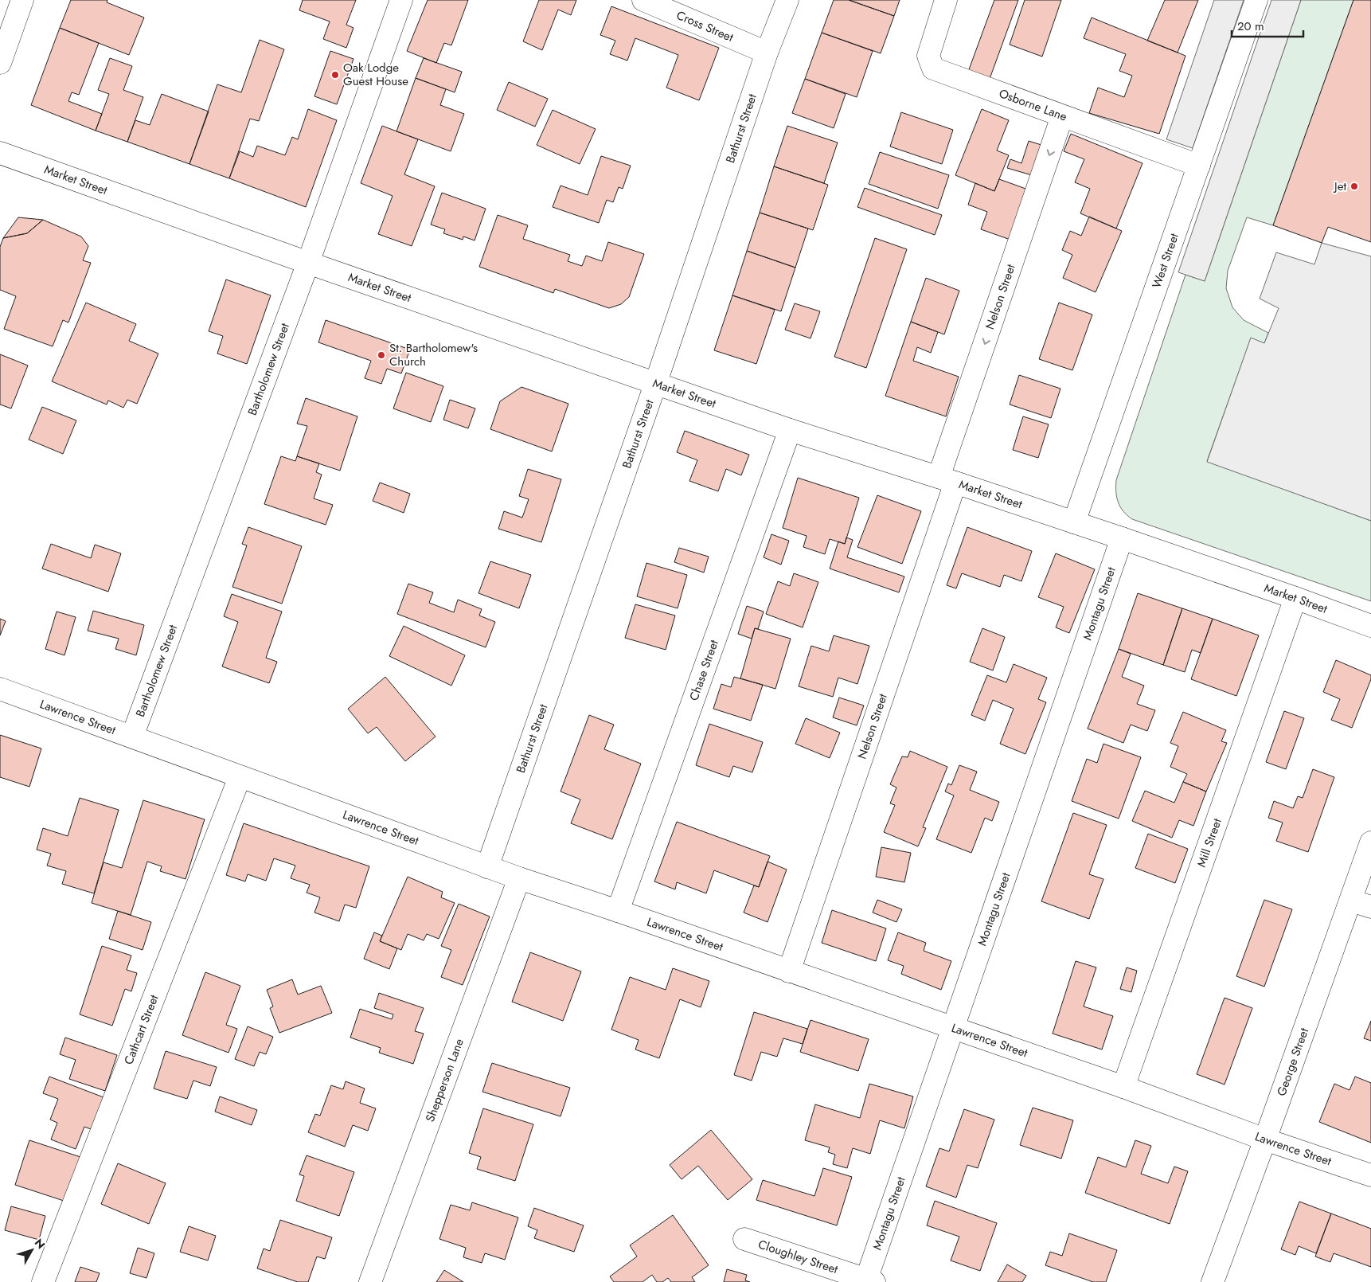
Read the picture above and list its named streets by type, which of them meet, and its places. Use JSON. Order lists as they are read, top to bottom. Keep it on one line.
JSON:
{"streets":{"street":["Cross Street","Osborne Lane","Bathurst Street","Market Street","West Street","Nelson Street","Bartholomew Street","Montagu Street","Chase Street","Lawrence Street","Mill Street","Cathcart Street","George Street","Shepperson Lane","Cloughley Street"]},"crossings":[["Cross Street","Bathurst Street"],["Osborne Lane","West Street"],["Osborne Lane","Nelson Street"],["Bathurst Street","Market Street"],["Bathurst Street","Lawrence Street"],["Market Street","West Street"],["Market Street","Nelson Street"],["Market Street","Bartholomew Street"],["Market Street","Montagu Street"],["Market Street","Chase Street"],["Market Street","Mill Street"],["Nelson Street","Lawrence Street"],["Bartholomew Street","Lawrence Street"],["Montagu Street","Lawrence Street"],["Montagu Street","Cloughley Street"],["Chase Street","Lawrence Street"],["Lawrence Street","Mill Street"],["Lawrence Street","Cathcart Street"],["Lawrence Street","George Street"],["Lawrence Street","Shepperson Lane"]],"one_way":["Nelson Street"],"places":["Oak Lodge Guest House","Jet","St. Bartholomew's Church"],"scale_bar":"20 m","north":"top right"}
